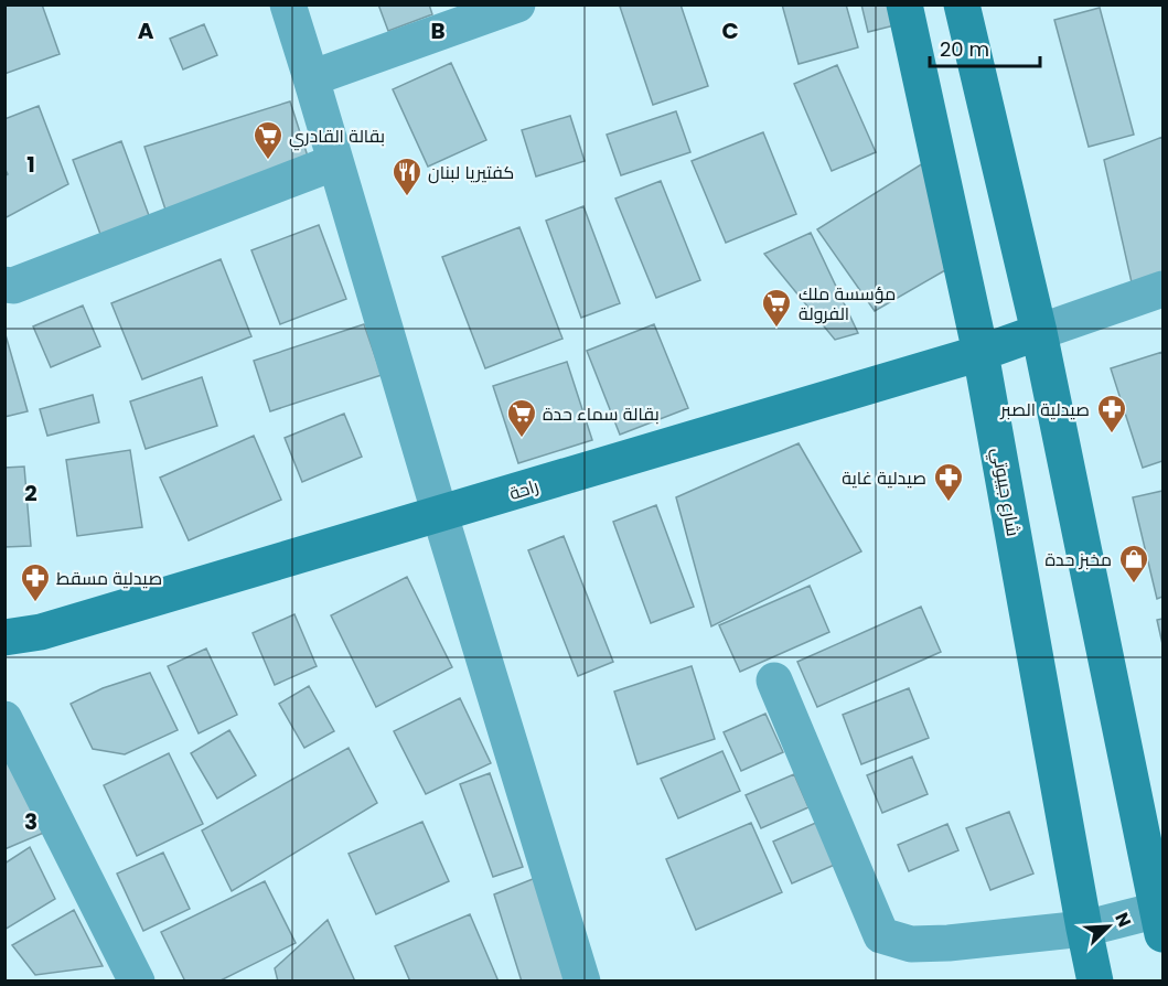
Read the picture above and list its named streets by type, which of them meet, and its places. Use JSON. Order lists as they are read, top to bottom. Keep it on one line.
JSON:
{"streets":{"street":["راحة","شارع جيبوتي"]},"crossings":[["راحة","شارع جيبوتي"]],"places":{"supermarket":["بقالة القادري","مؤسسة ملك الفرولة","بقالة سماء حدة"],"restaurant":["كفتيريا لبنان"],"pharmacy":["صيدلية الصبر","صيدلية غاية","صيدلية مسقط"],"shop":["مخبز حدة"]},"scale_bar":"20 m","north":"top right","grid":{"columns":["A","B","C"],"rows":["1","2","3"]}}
